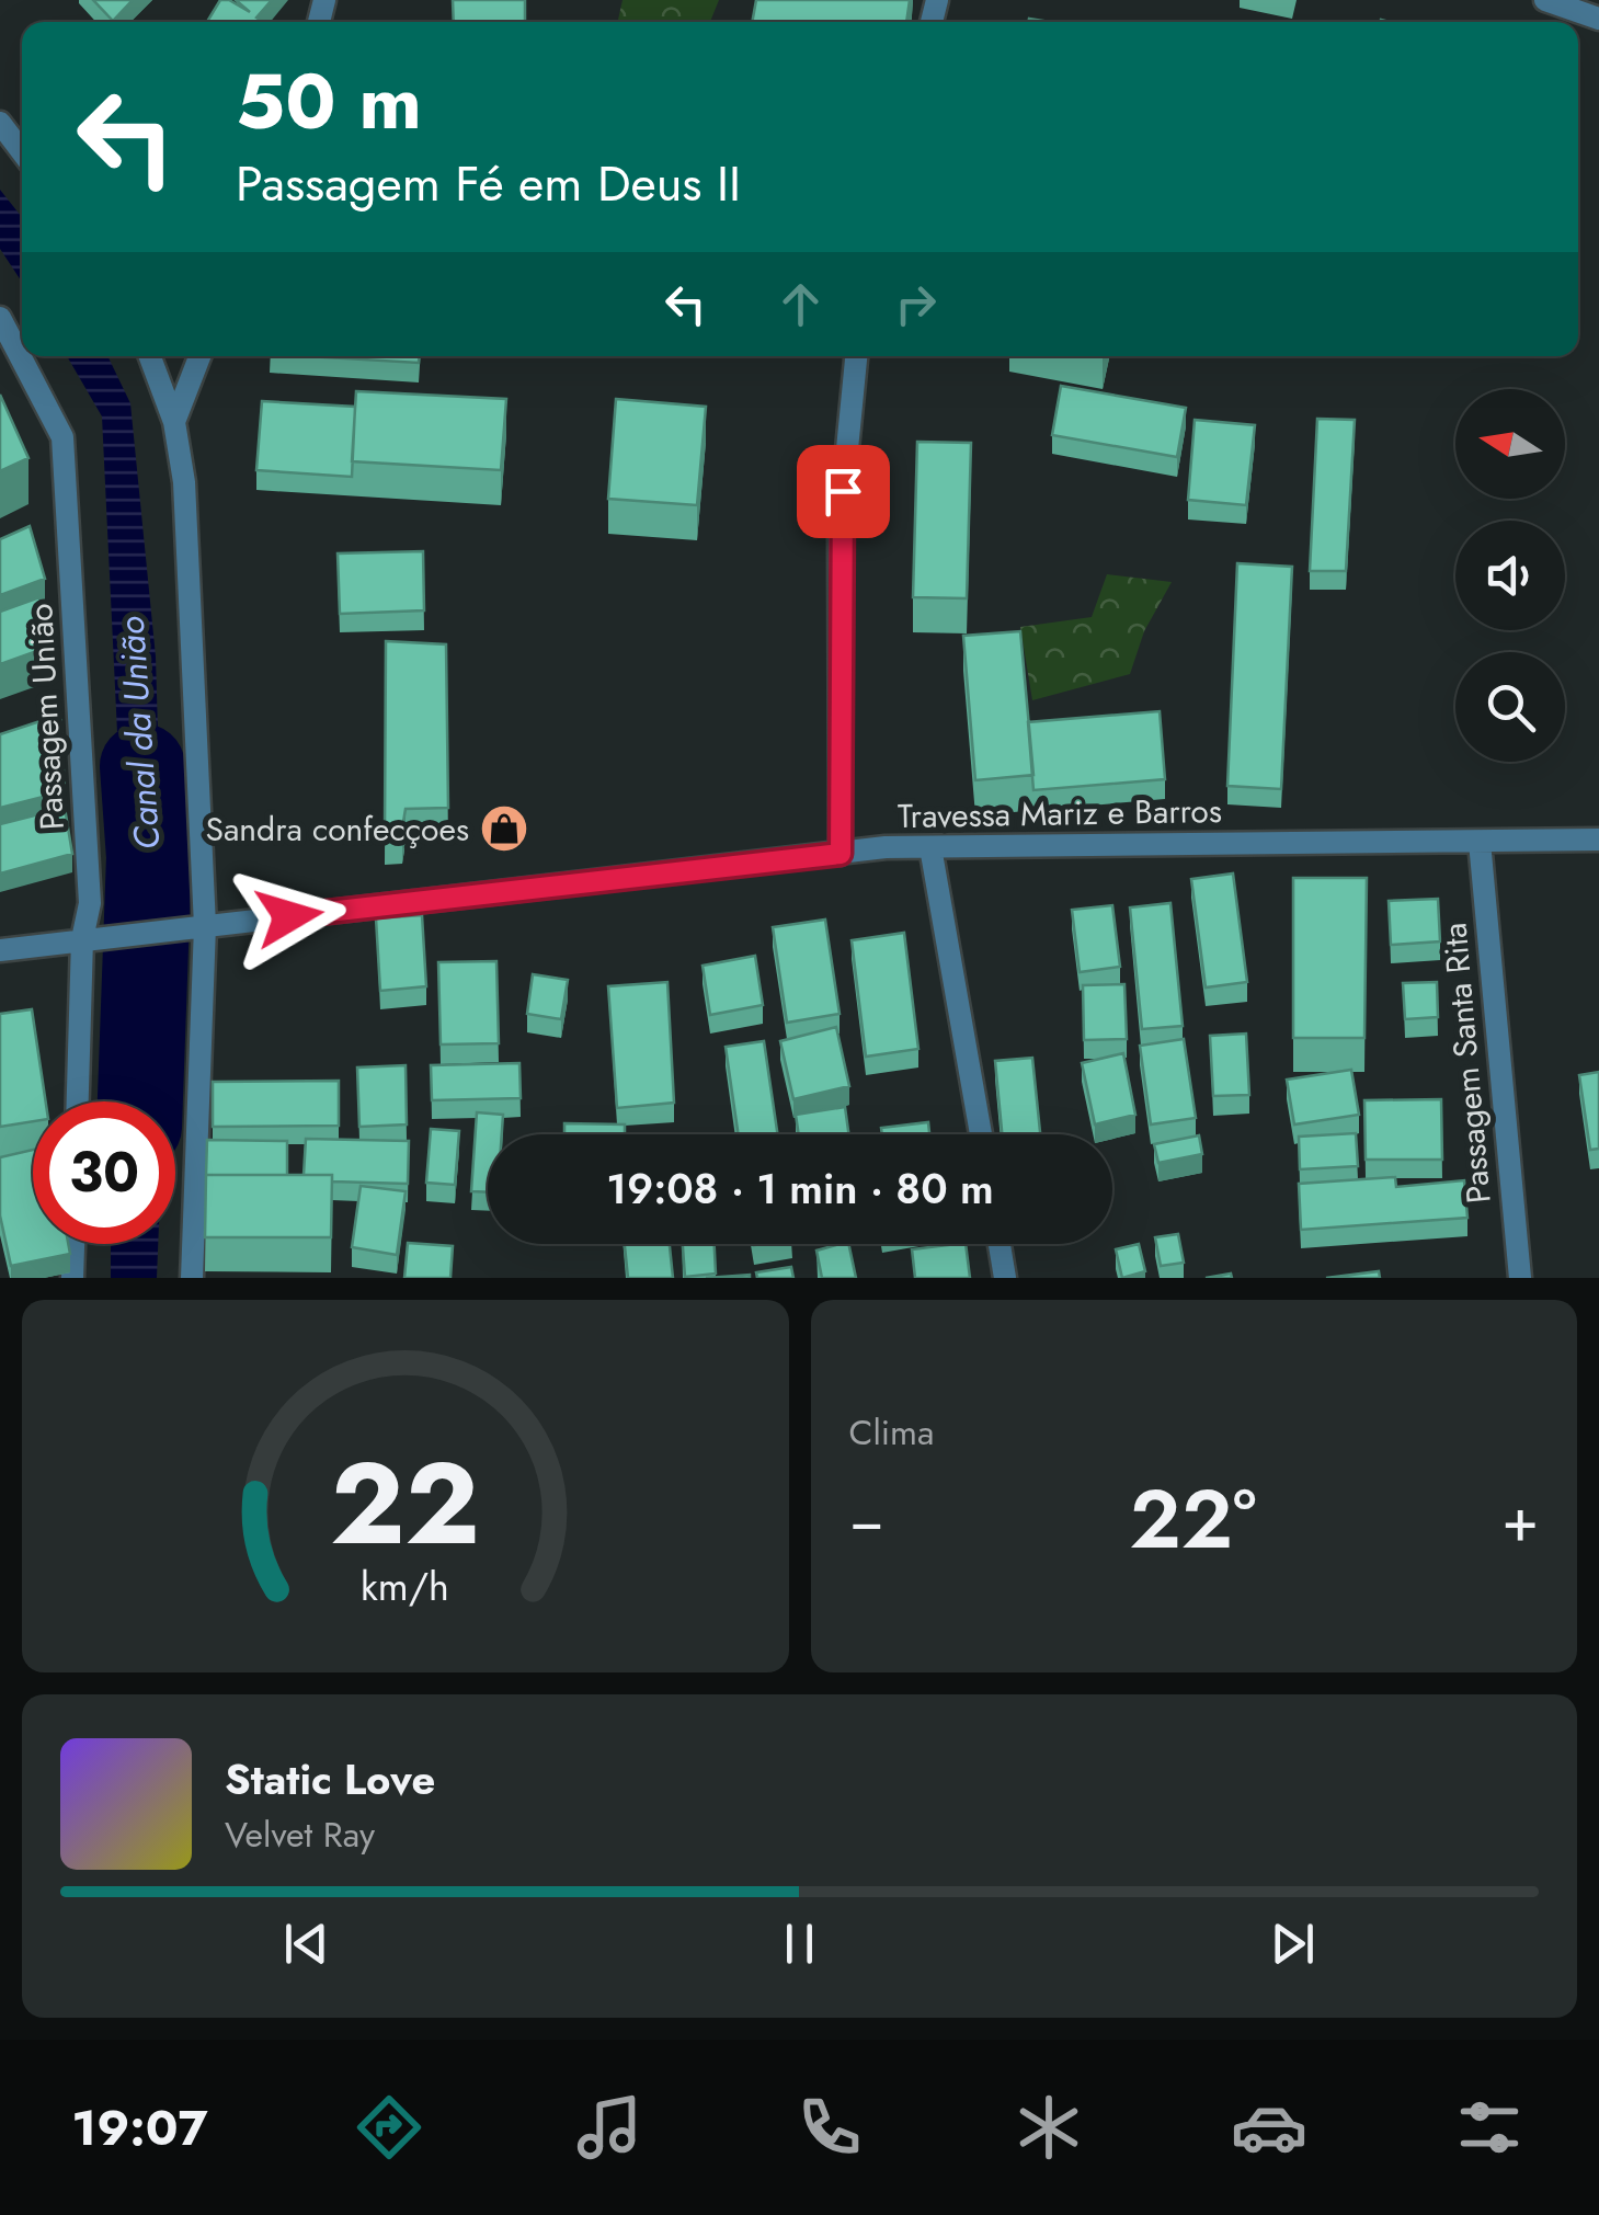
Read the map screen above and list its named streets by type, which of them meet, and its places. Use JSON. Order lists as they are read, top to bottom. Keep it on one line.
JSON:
{"streets":{"street":["Passagem União","Travessa Mariz e Barros","Passagem Santa Rita"]},"crossings":[["Passagem União","Travessa Mariz e Barros"],["Travessa Mariz e Barros","Passagem Santa Rita"]],"water":["Canal da União"],"places":{"shop":["Sandra confecçoes"]},"north":"left","page":{"turn":["50 m","Passagem Fé em Deus II"],"limit":"30","trip":"19:08 · 1 min · 80 m","tile":"Clima","heat":["−","22°","+"],"song":["Static Love","Velvet Ray"],"tabs":"19:07","gauge":["22","km/h"]}}
